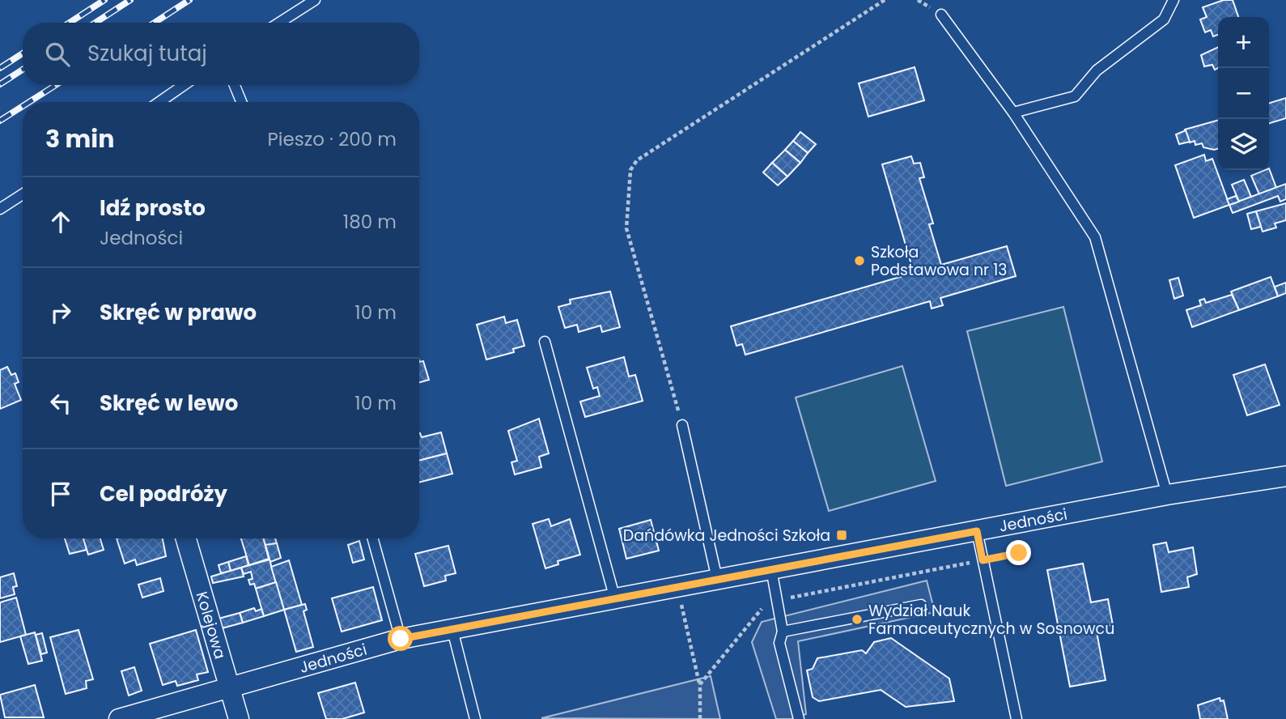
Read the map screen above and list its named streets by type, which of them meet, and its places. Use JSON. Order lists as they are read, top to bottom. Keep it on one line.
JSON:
{"streets":{"street":["Jedności","Kolejowa"]},"crossings":[["Jedności","Kolejowa"]],"places":{"other":["Szkoła Podstawowa nr 13","Wydział Nauk Farmaceutycznych w Sosnowcu"],"transit":["Dańdówka Jedności Szkoła"]},"page":{"map_buttons":["+","−"],"search":"Szukaj tutaj","heading":["3 min","Pieszo · 200 m"],"list":[["Idź prosto","Jedności","180 m"],["Skręć w prawo","10 m"],["Skręć w lewo","10 m"],"Cel podróży"]}}
